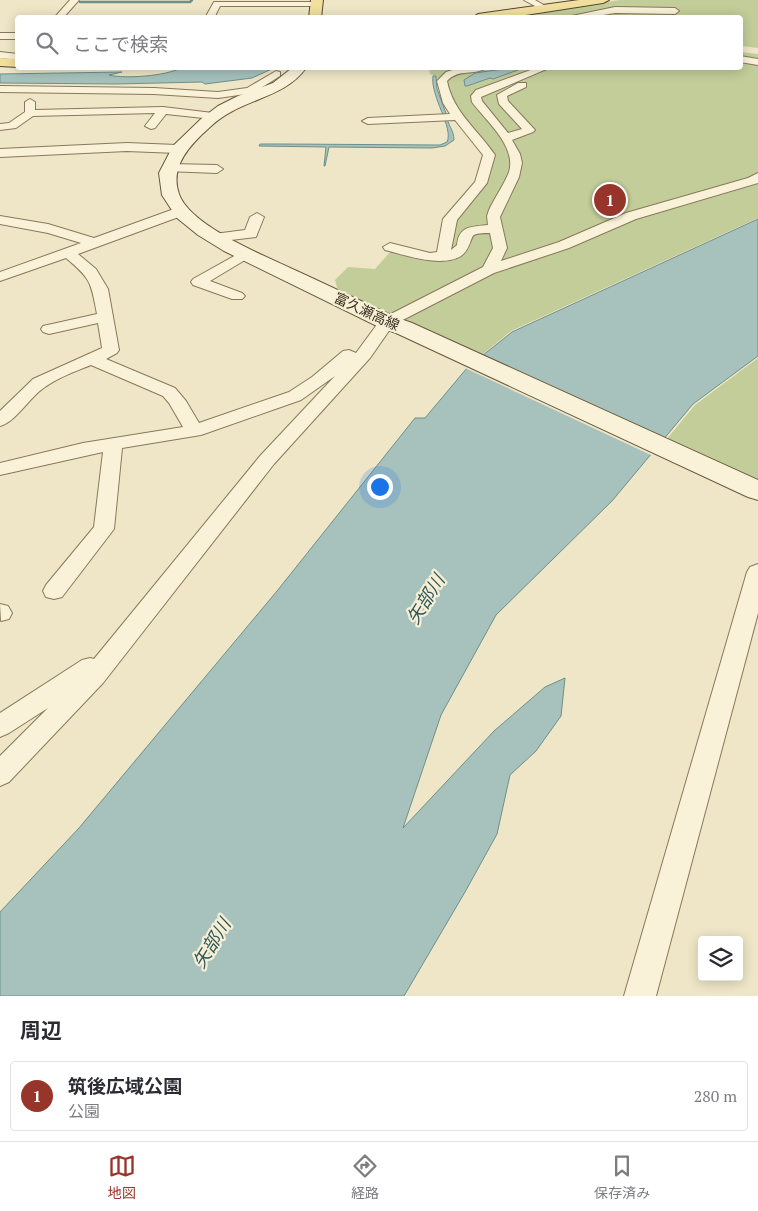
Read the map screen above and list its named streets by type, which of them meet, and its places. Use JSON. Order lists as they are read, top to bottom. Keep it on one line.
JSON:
{"streets":{"main road":["富久瀬高線"]},"water":["矢部川"],"page":{"search":"ここで検索","pins":"1","heading":"周辺","list":[{"mark":"1","name":"筑後広域公園","note":"公園","value":"280 m"}],"nav":["地図","経路","保存済み"]}}
